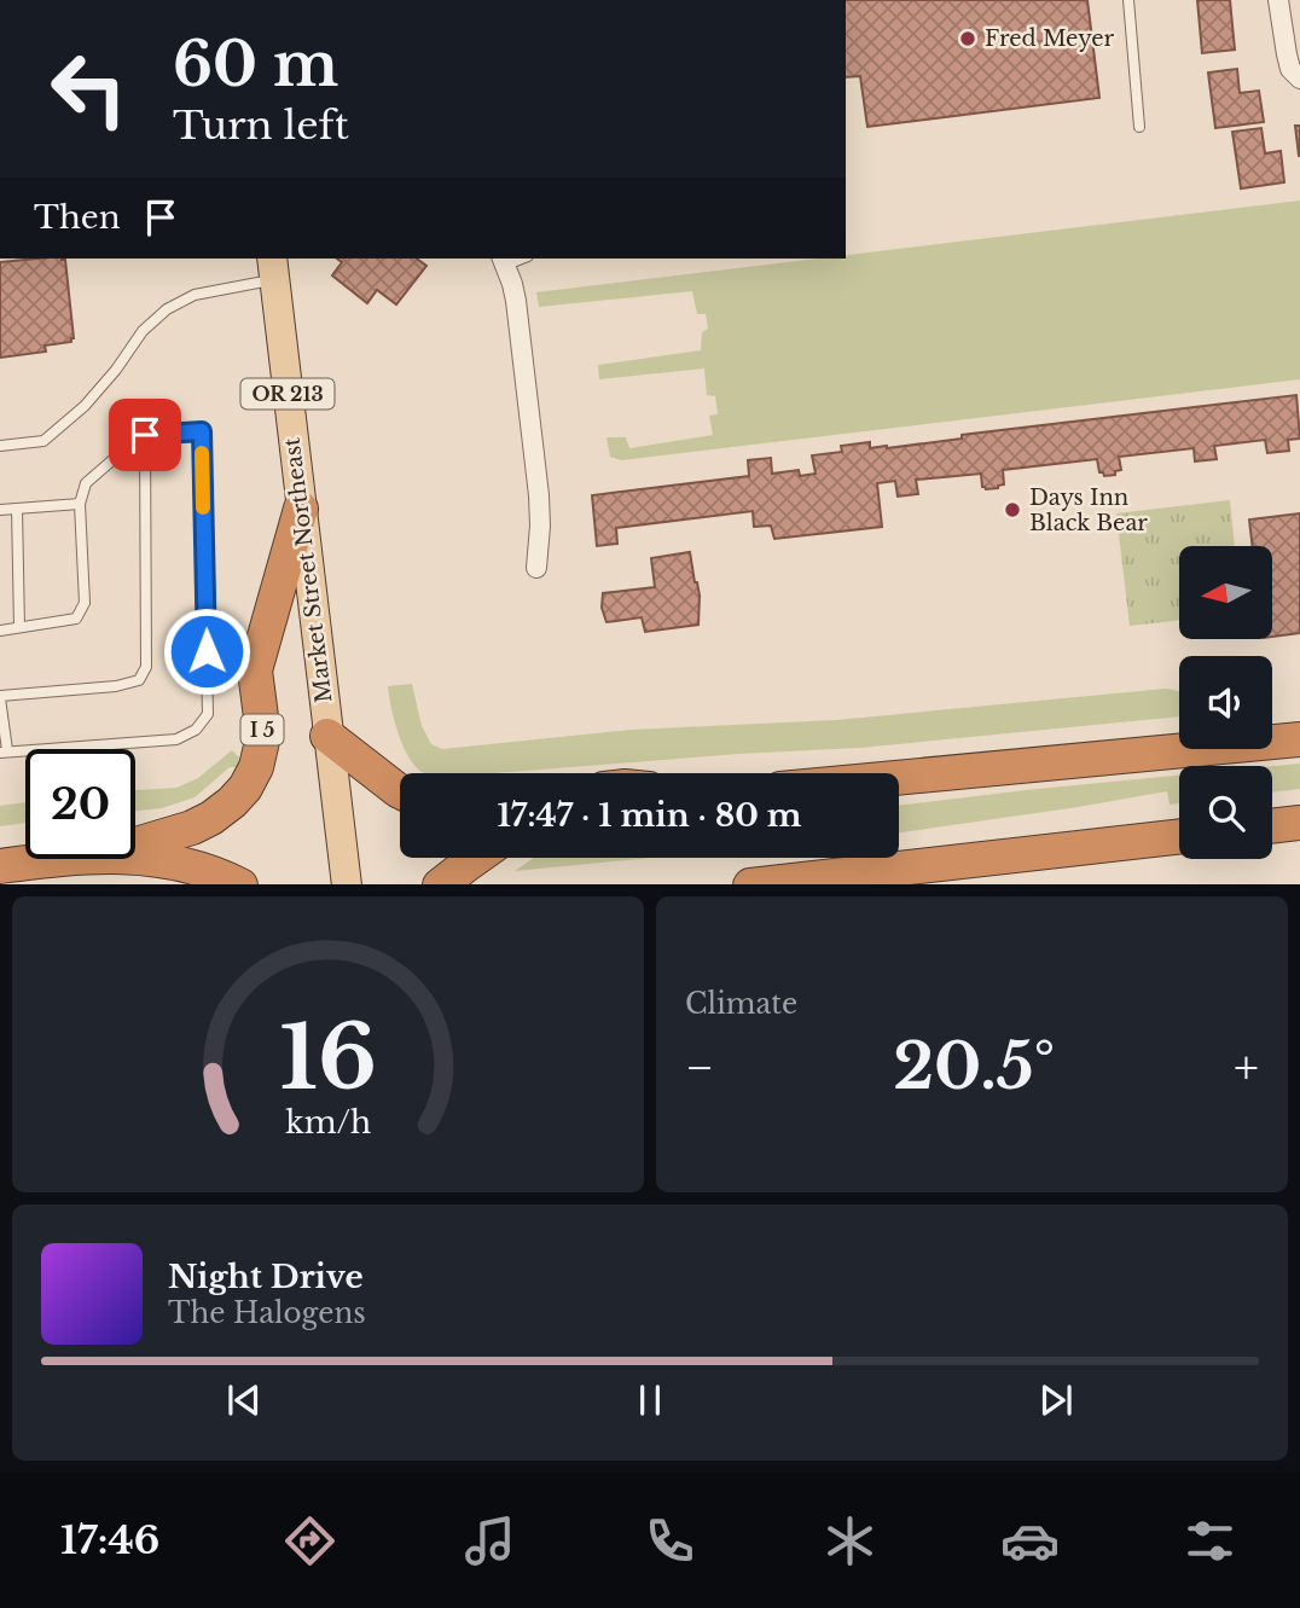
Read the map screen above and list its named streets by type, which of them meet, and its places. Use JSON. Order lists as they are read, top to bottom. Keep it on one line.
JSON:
{"streets":{"highway":["I 5"],"main road":["OR 213","Market Street Northeast"]},"crossings":[["Market Street Northeast","I 5"]],"places":["Fred Meyer","Days Inn Black Bear"],"north":"left","page":{"turn":["60 m","Turn left"],"then":"Then","limit":"20","trip":"17:47 · 1 min · 80 m","tile":"Climate","heat":["−","20.5°","+"],"song":["Night Drive","The Halogens"],"tabs":"17:46","gauge":["16","km/h"]}}
